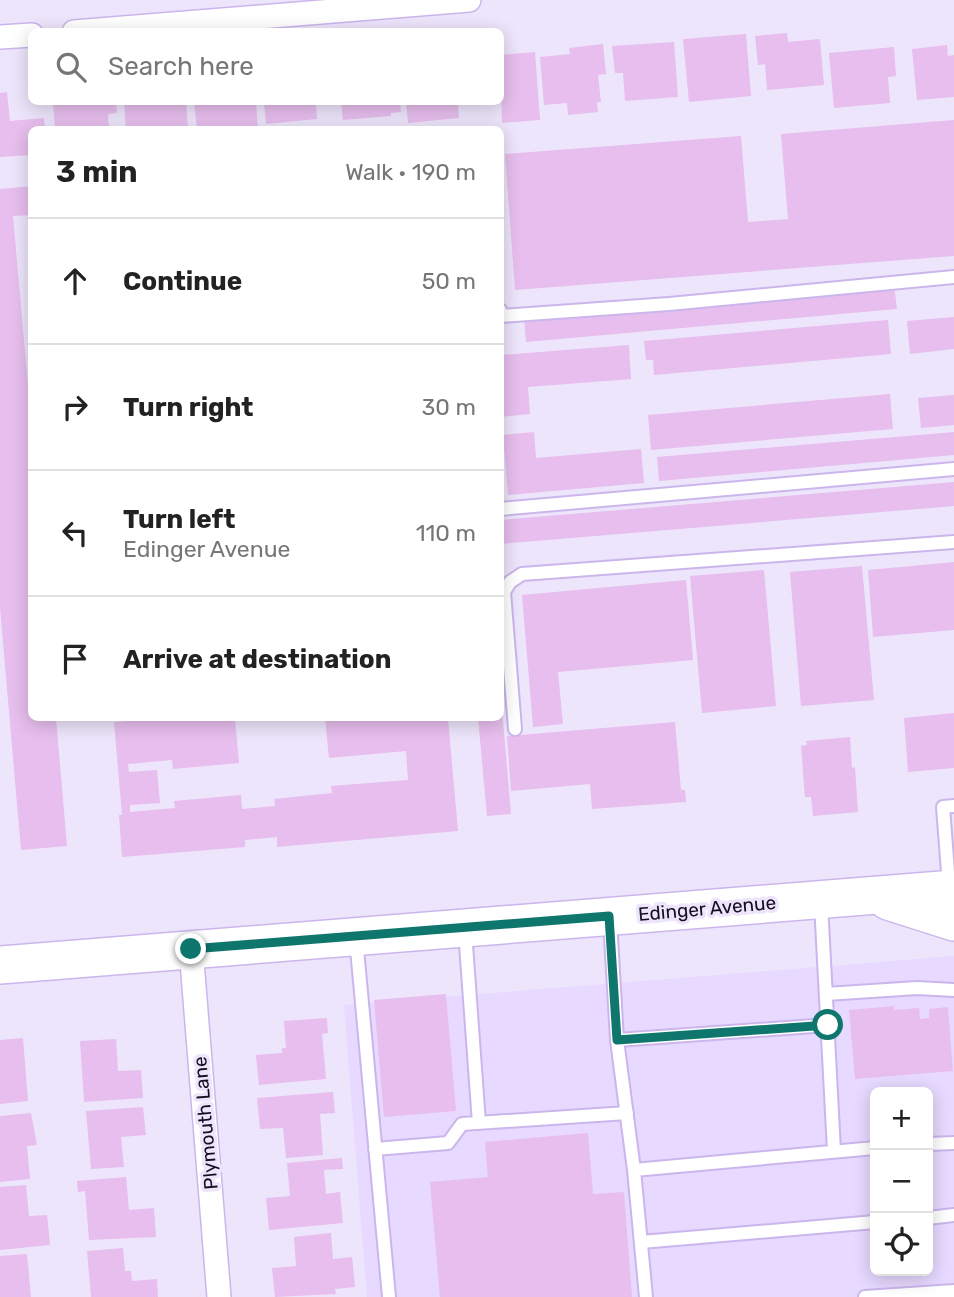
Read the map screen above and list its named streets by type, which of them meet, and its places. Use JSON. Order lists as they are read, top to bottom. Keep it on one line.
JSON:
{"streets":{"main road":["Edinger Avenue"],"street":["Plymouth Lane"]},"crossings":[["Edinger Avenue","Plymouth Lane"]],"page":{"search":"Search here","heading":["3 min","Walk · 190 m"],"list":[["Continue","50 m"],["Turn right","30 m"],["Turn left","Edinger Avenue","110 m"],"Arrive at destination"],"map_buttons":["+","−"]}}
